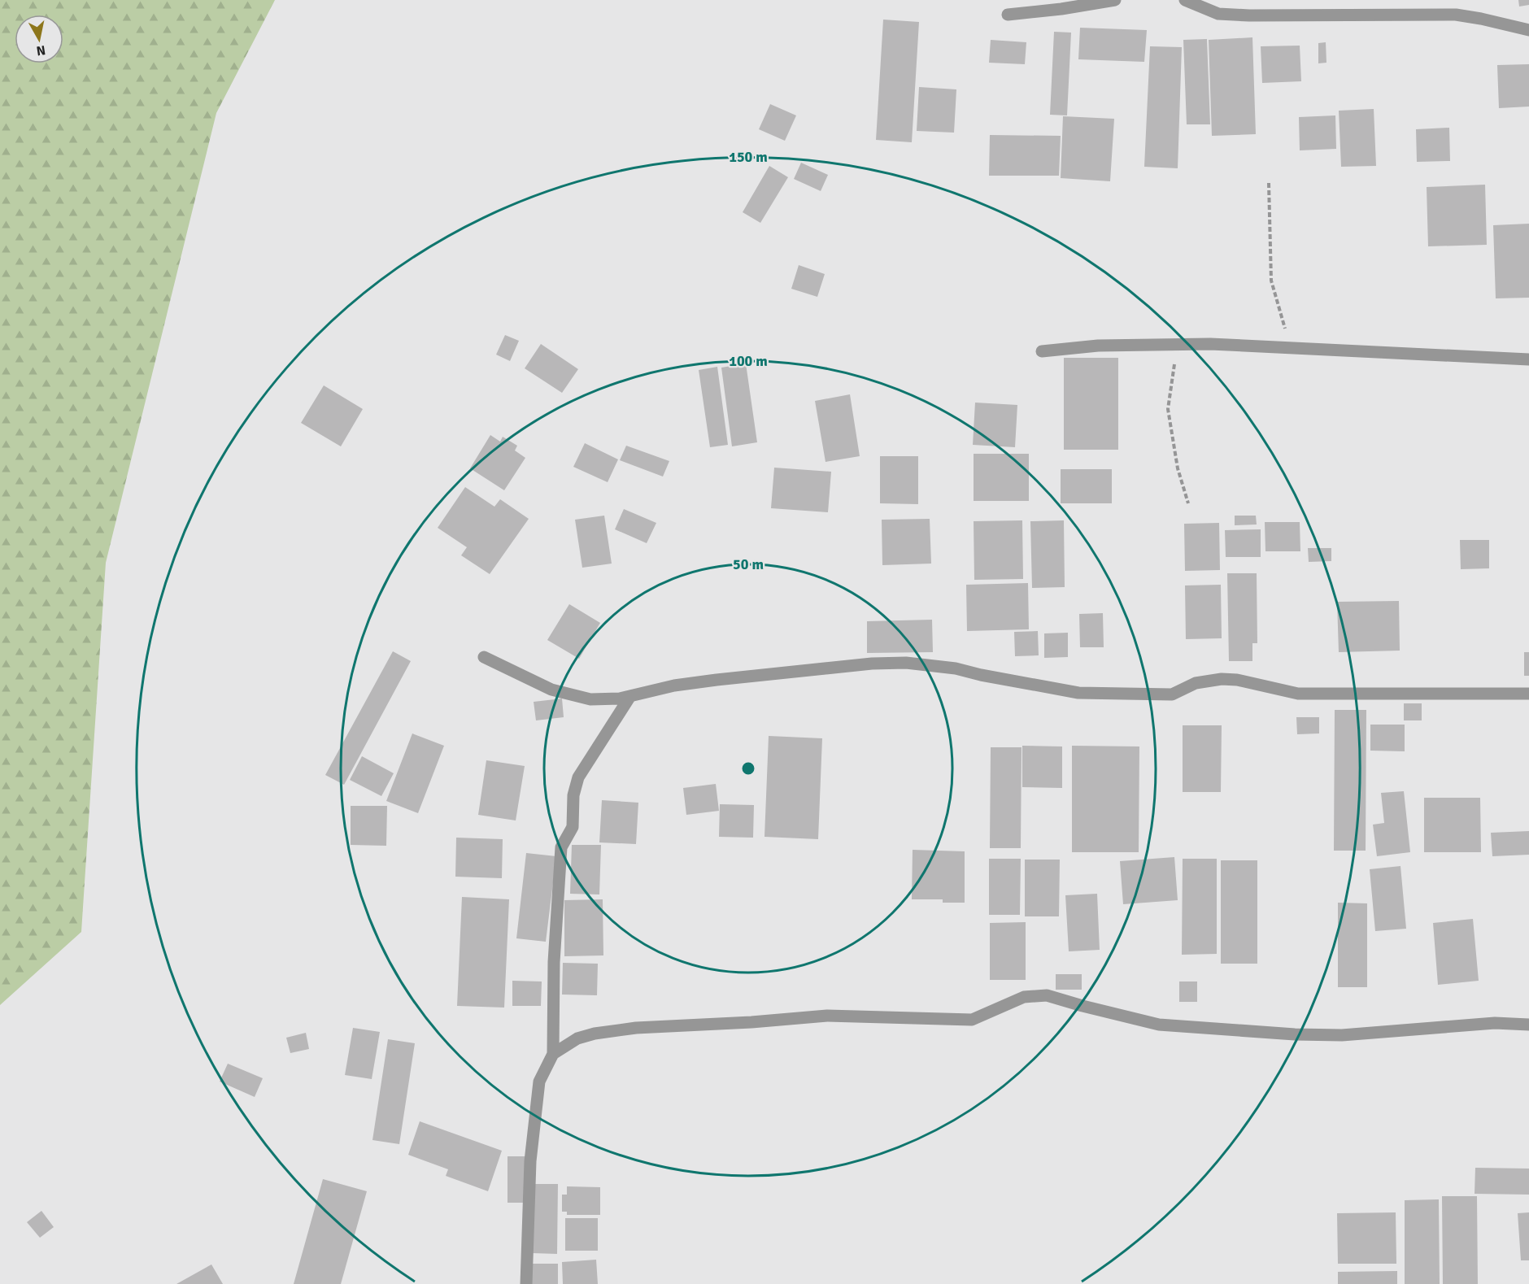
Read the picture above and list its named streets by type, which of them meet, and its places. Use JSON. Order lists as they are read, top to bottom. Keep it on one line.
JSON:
{"north":"bottom","rings":["150 m","100 m","50 m"]}
